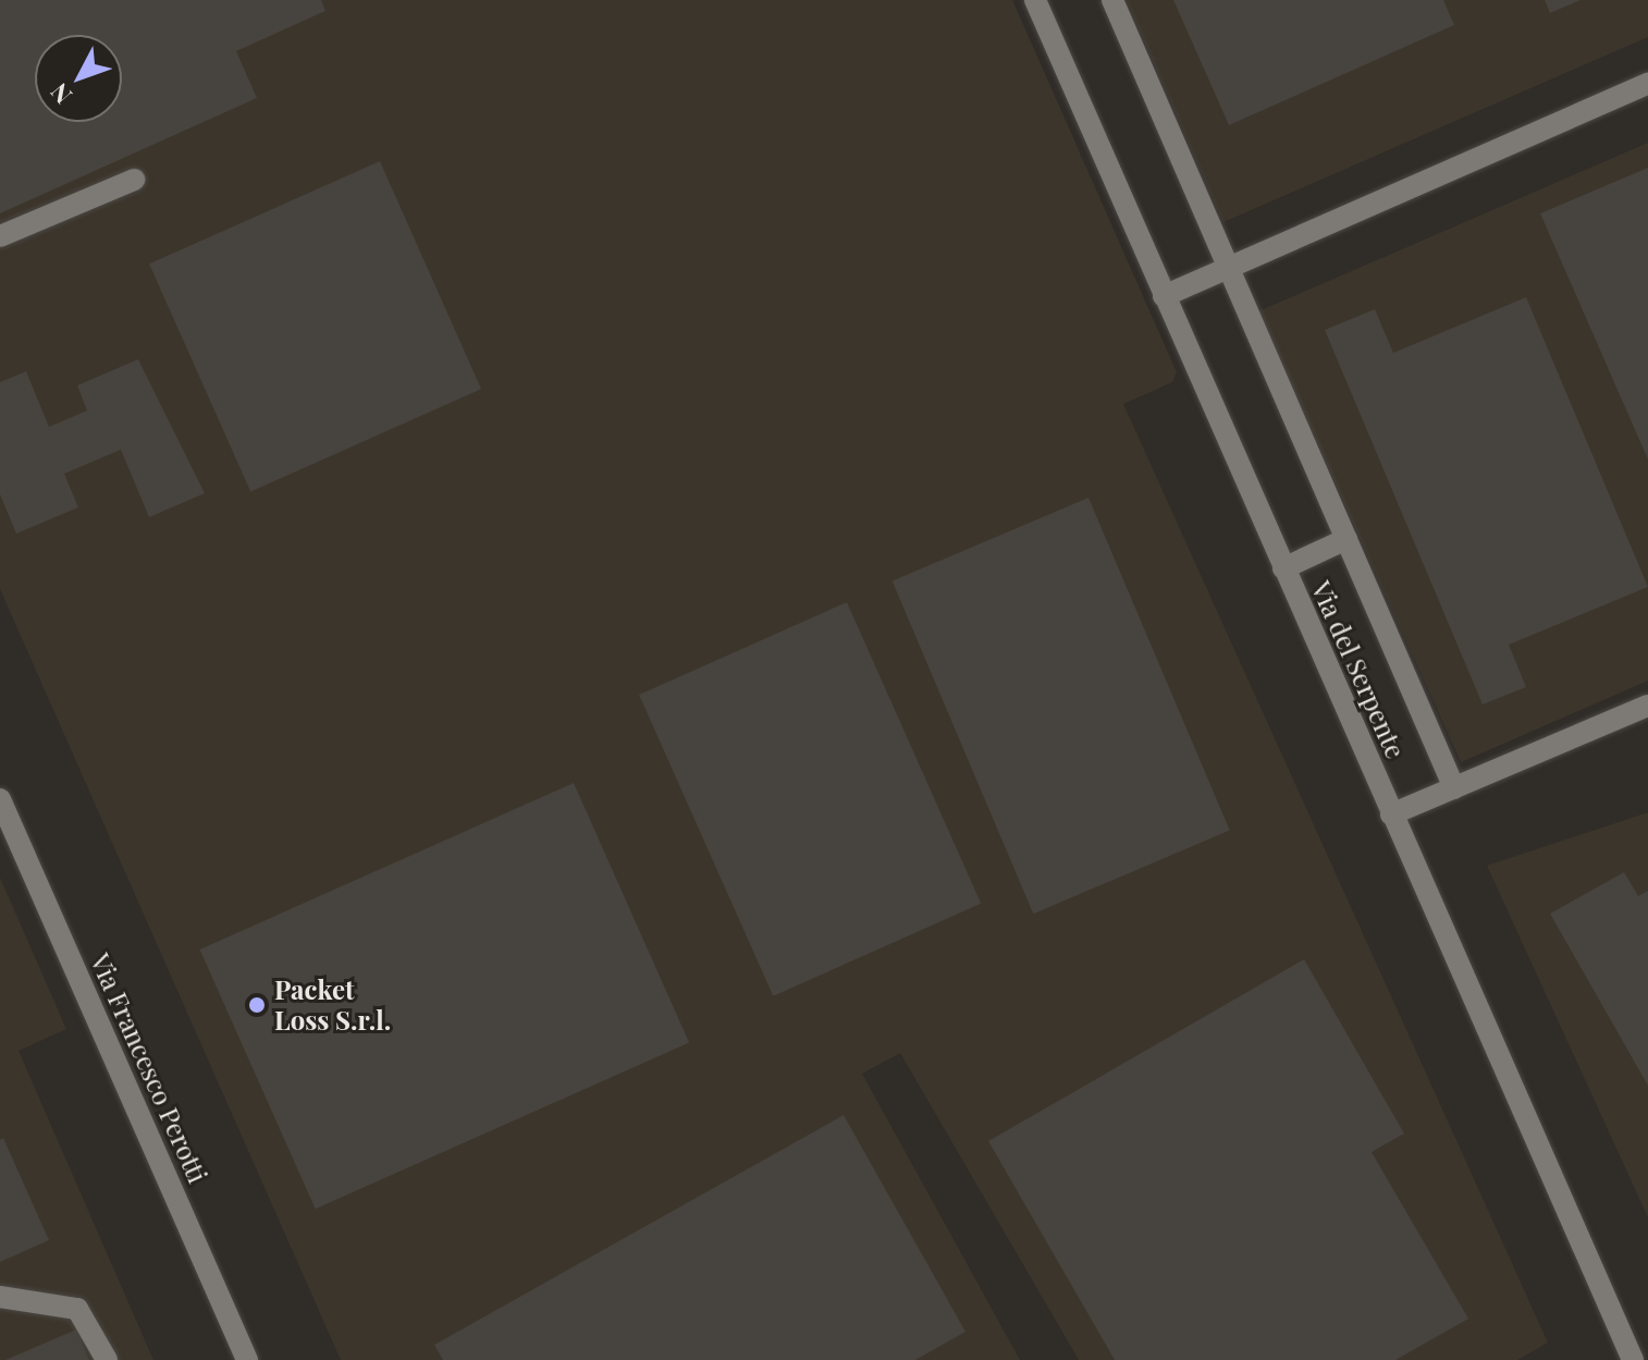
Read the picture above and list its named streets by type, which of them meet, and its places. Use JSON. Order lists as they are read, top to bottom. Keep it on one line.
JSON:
{"streets":{"street":["Via del Serpente","Via Francesco Perotti"]},"places":["Packet Loss S.r.l."],"north":"bottom left"}
